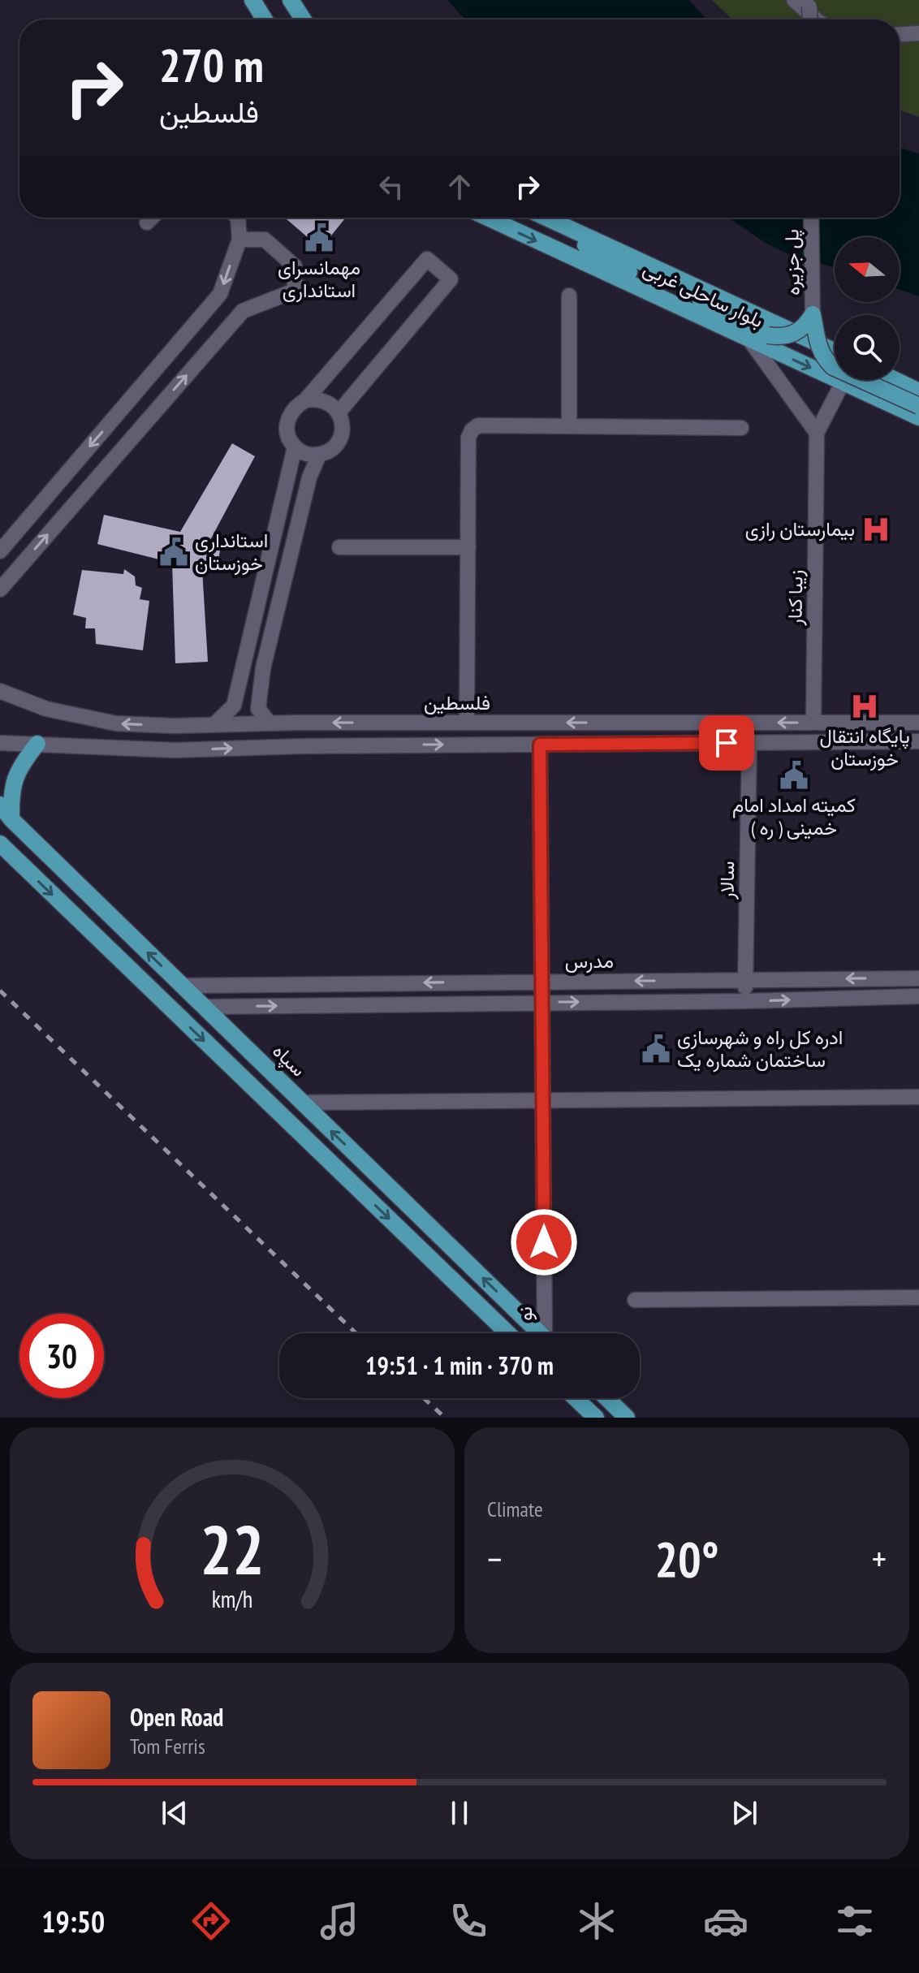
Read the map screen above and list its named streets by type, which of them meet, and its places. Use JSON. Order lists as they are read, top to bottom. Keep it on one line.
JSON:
{"streets":{"main road":["بلوار ساحلی غربی","سپاه"],"street":["پل جزیره","زیبا کنار","فلسطین","سالار","مدرس","نو"]},"crossings":[["زیبا کنار","فلسطین"],["سالار","مدرس"],["مدرس","سپاه"],["مدرس","نو"]],"places":{"public building":["مهمانسرای استانداری","استانداری خوزستان","کمیته امداد امام خمینی ( ره )","ادره کل راه و شهرسازی ساختمان شماره یک"],"hospital":["بیمارستان رازی","پایگاه انتقال خوزستان"]},"north":"left","page":{"turn":["270 m","فلسطین"],"limit":"30","trip":"19:51 · 1 min · 370 m","tile":"Climate","heat":["−","20°","+"],"song":["Open Road","Tom Ferris"],"tabs":"19:50","gauge":["22","km/h"]}}
